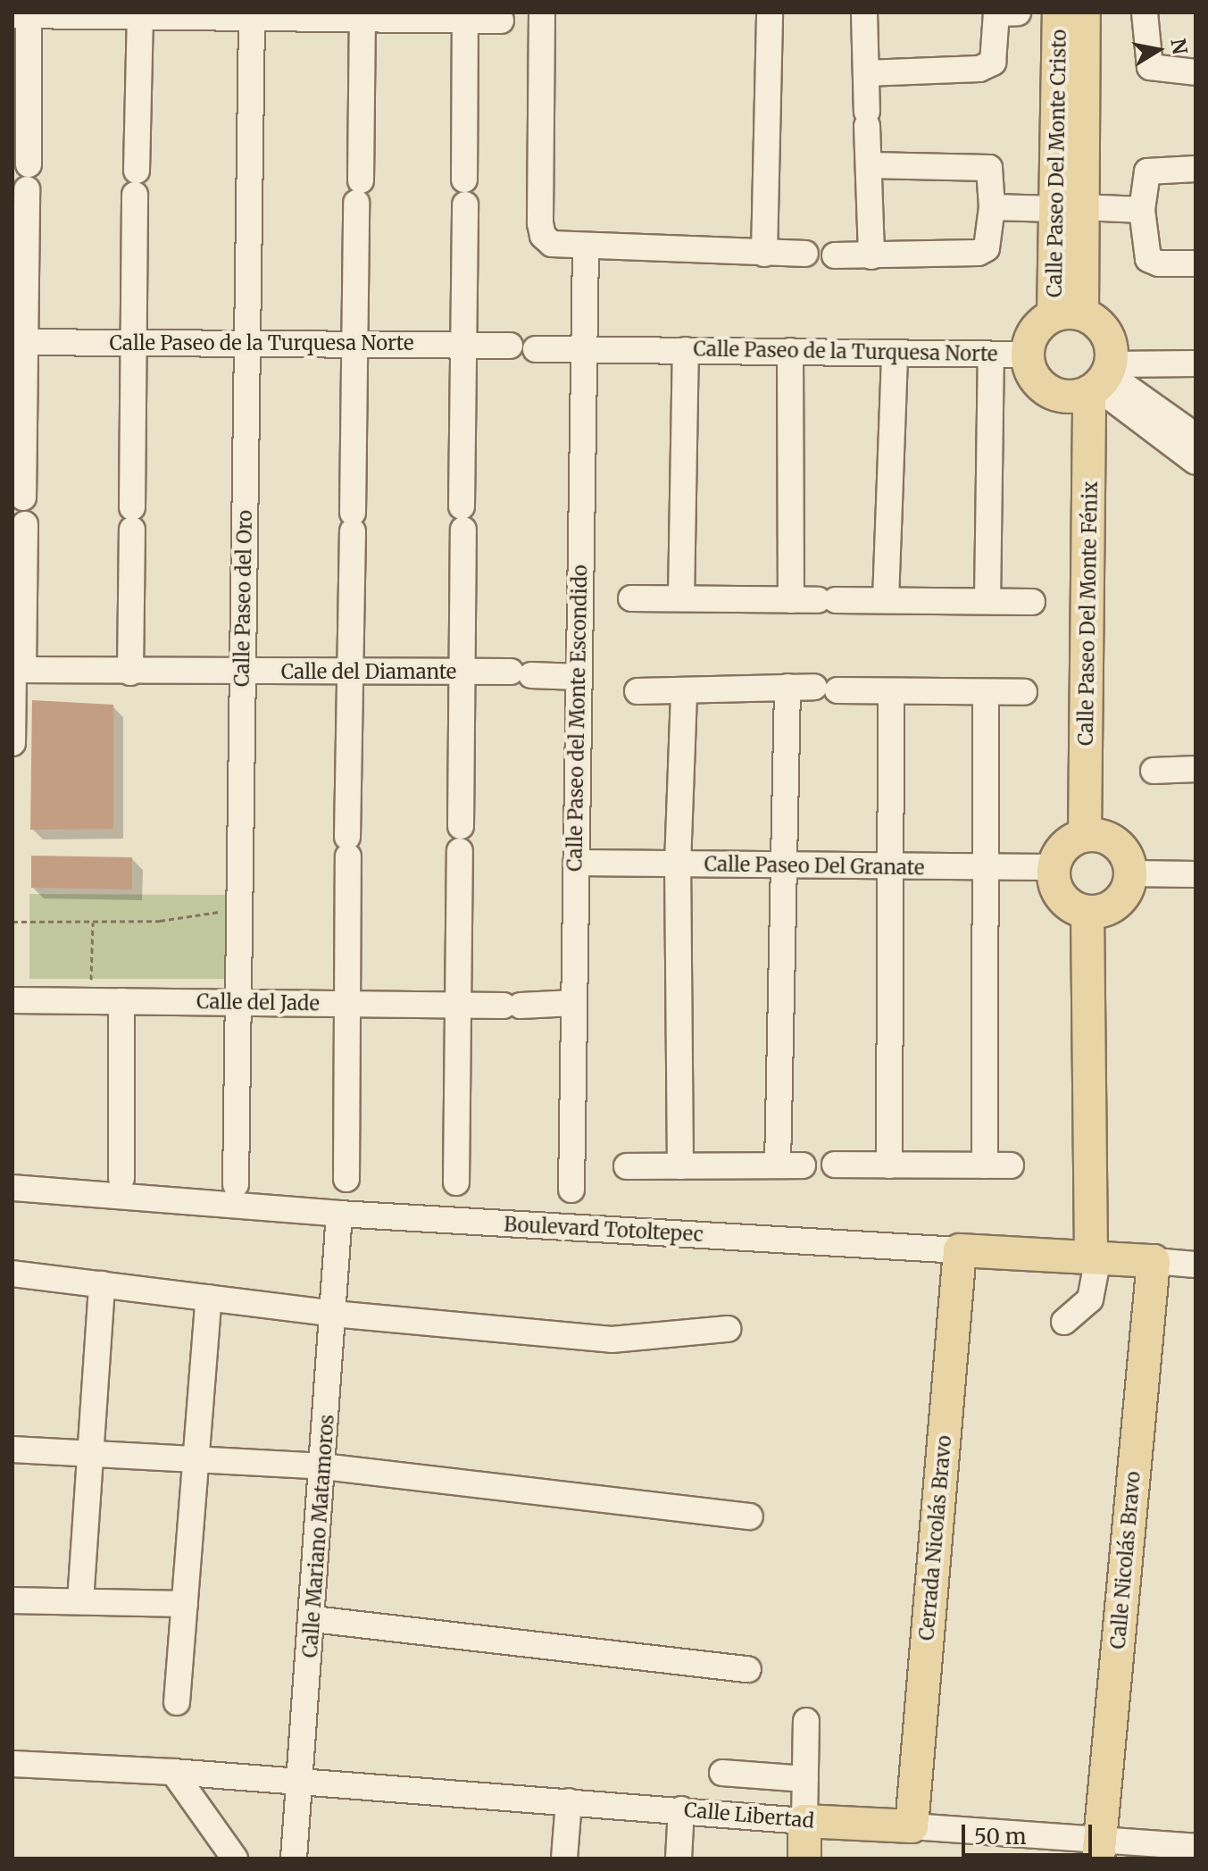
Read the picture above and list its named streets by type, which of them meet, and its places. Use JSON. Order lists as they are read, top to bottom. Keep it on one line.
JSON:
{"streets":{"main road":["Calle Paseo Del Monte Cristo","Calle Paseo Del Monte Fénix","Boulevard Totoltepec","Cerrada Nicolás Bravo","Calle Nicolás Bravo","Calle Libertad"],"street":["Calle Paseo de la Turquesa Norte","Calle Paseo del Oro","Calle del Diamante","Calle Paseo del Monte Escondido","Calle Paseo Del Granate","Calle del Jade","Calle Mariano Matamoros"]},"crossings":[["Calle Paseo Del Monte Cristo","Calle Paseo de la Turquesa Norte"],["Calle Paseo Del Monte Cristo","Calle Paseo Del Monte Fénix"],["Calle Paseo de la Turquesa Norte","Calle Paseo del Oro"],["Calle Paseo de la Turquesa Norte","Calle Paseo Del Monte Fénix"],["Calle Paseo de la Turquesa Norte","Calle Paseo del Monte Escondido"],["Calle Paseo del Oro","Calle del Diamante"],["Calle Paseo del Oro","Calle del Jade"],["Calle Paseo Del Monte Fénix","Calle Paseo Del Granate"],["Calle del Diamante","Calle Paseo del Monte Escondido"],["Calle Paseo del Monte Escondido","Calle Paseo Del Granate"],["Calle Paseo del Monte Escondido","Calle del Jade"],["Boulevard Totoltepec","Calle Mariano Matamoros"],["Boulevard Totoltepec","Cerrada Nicolás Bravo"],["Boulevard Totoltepec","Calle Nicolás Bravo"],["Calle Mariano Matamoros","Calle Libertad"],["Cerrada Nicolás Bravo","Calle Libertad"],["Calle Nicolás Bravo","Calle Libertad"]],"scale_bar":"50 m","north":"right"}
